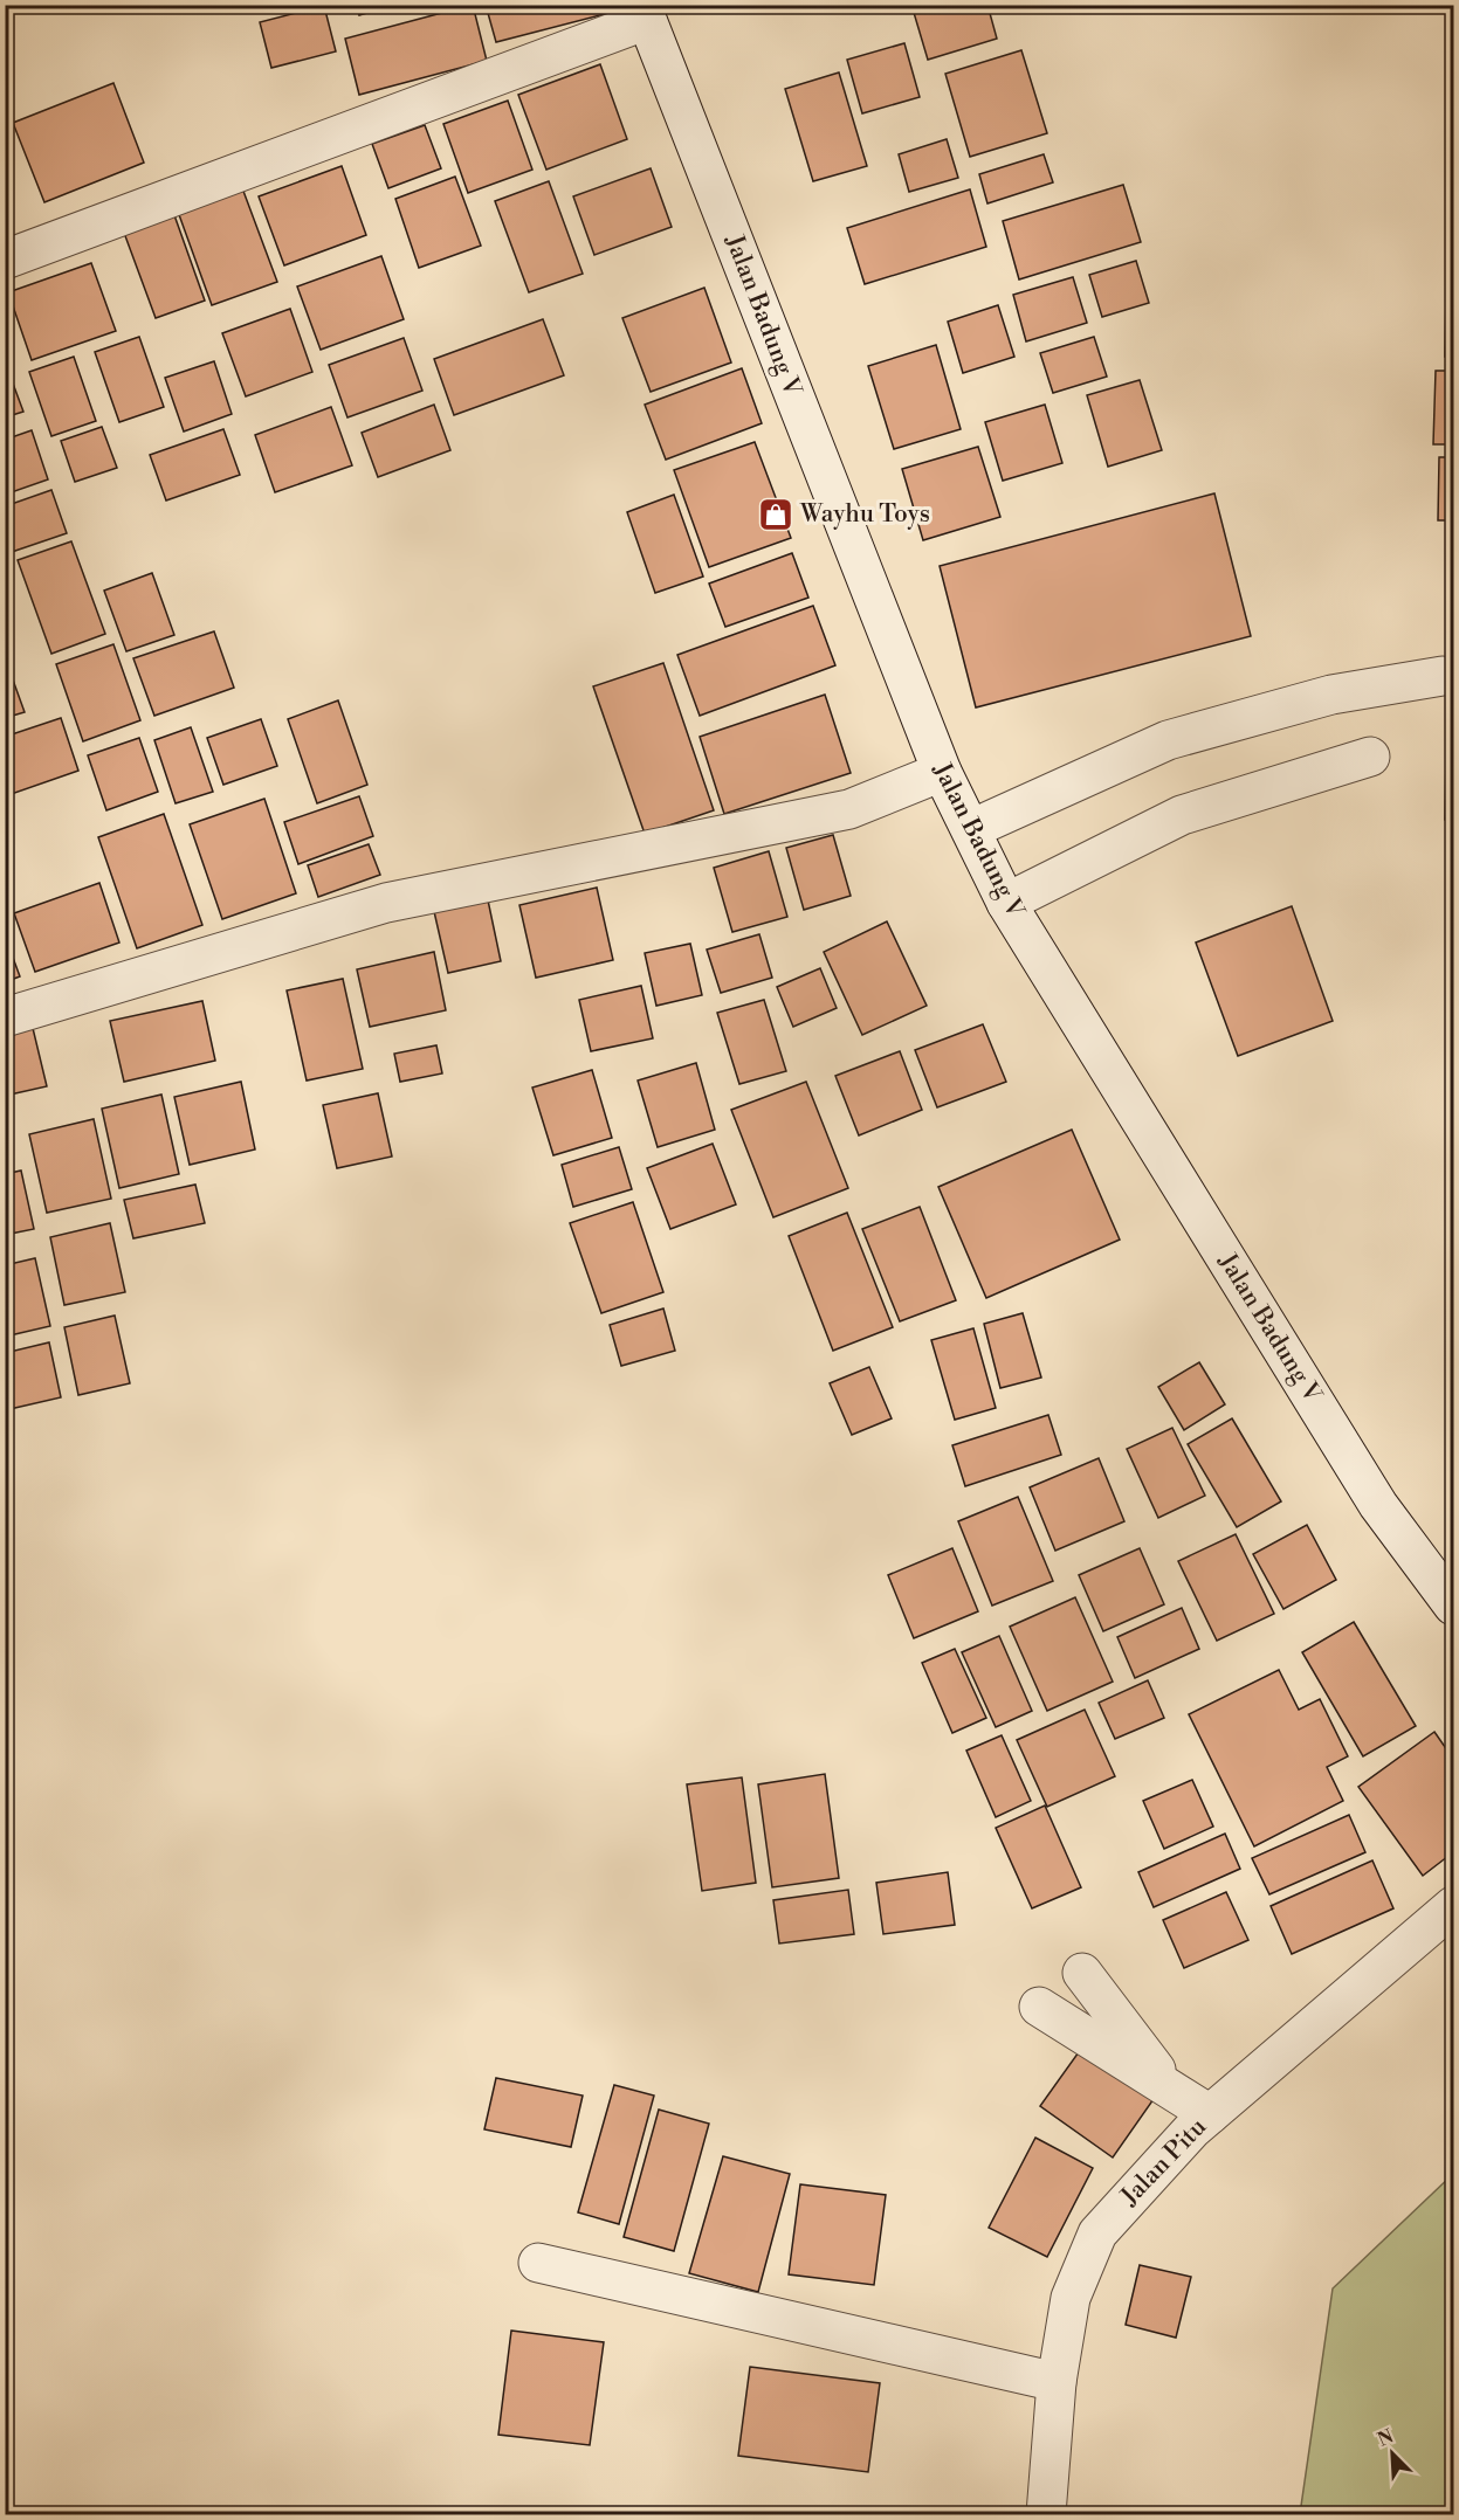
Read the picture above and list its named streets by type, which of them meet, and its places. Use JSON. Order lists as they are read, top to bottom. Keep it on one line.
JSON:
{"streets":{"street":["Jalan Badung V","Jalan Pitu"]},"places":{"shop":["Wayhu Toys"]},"north":"top left"}
